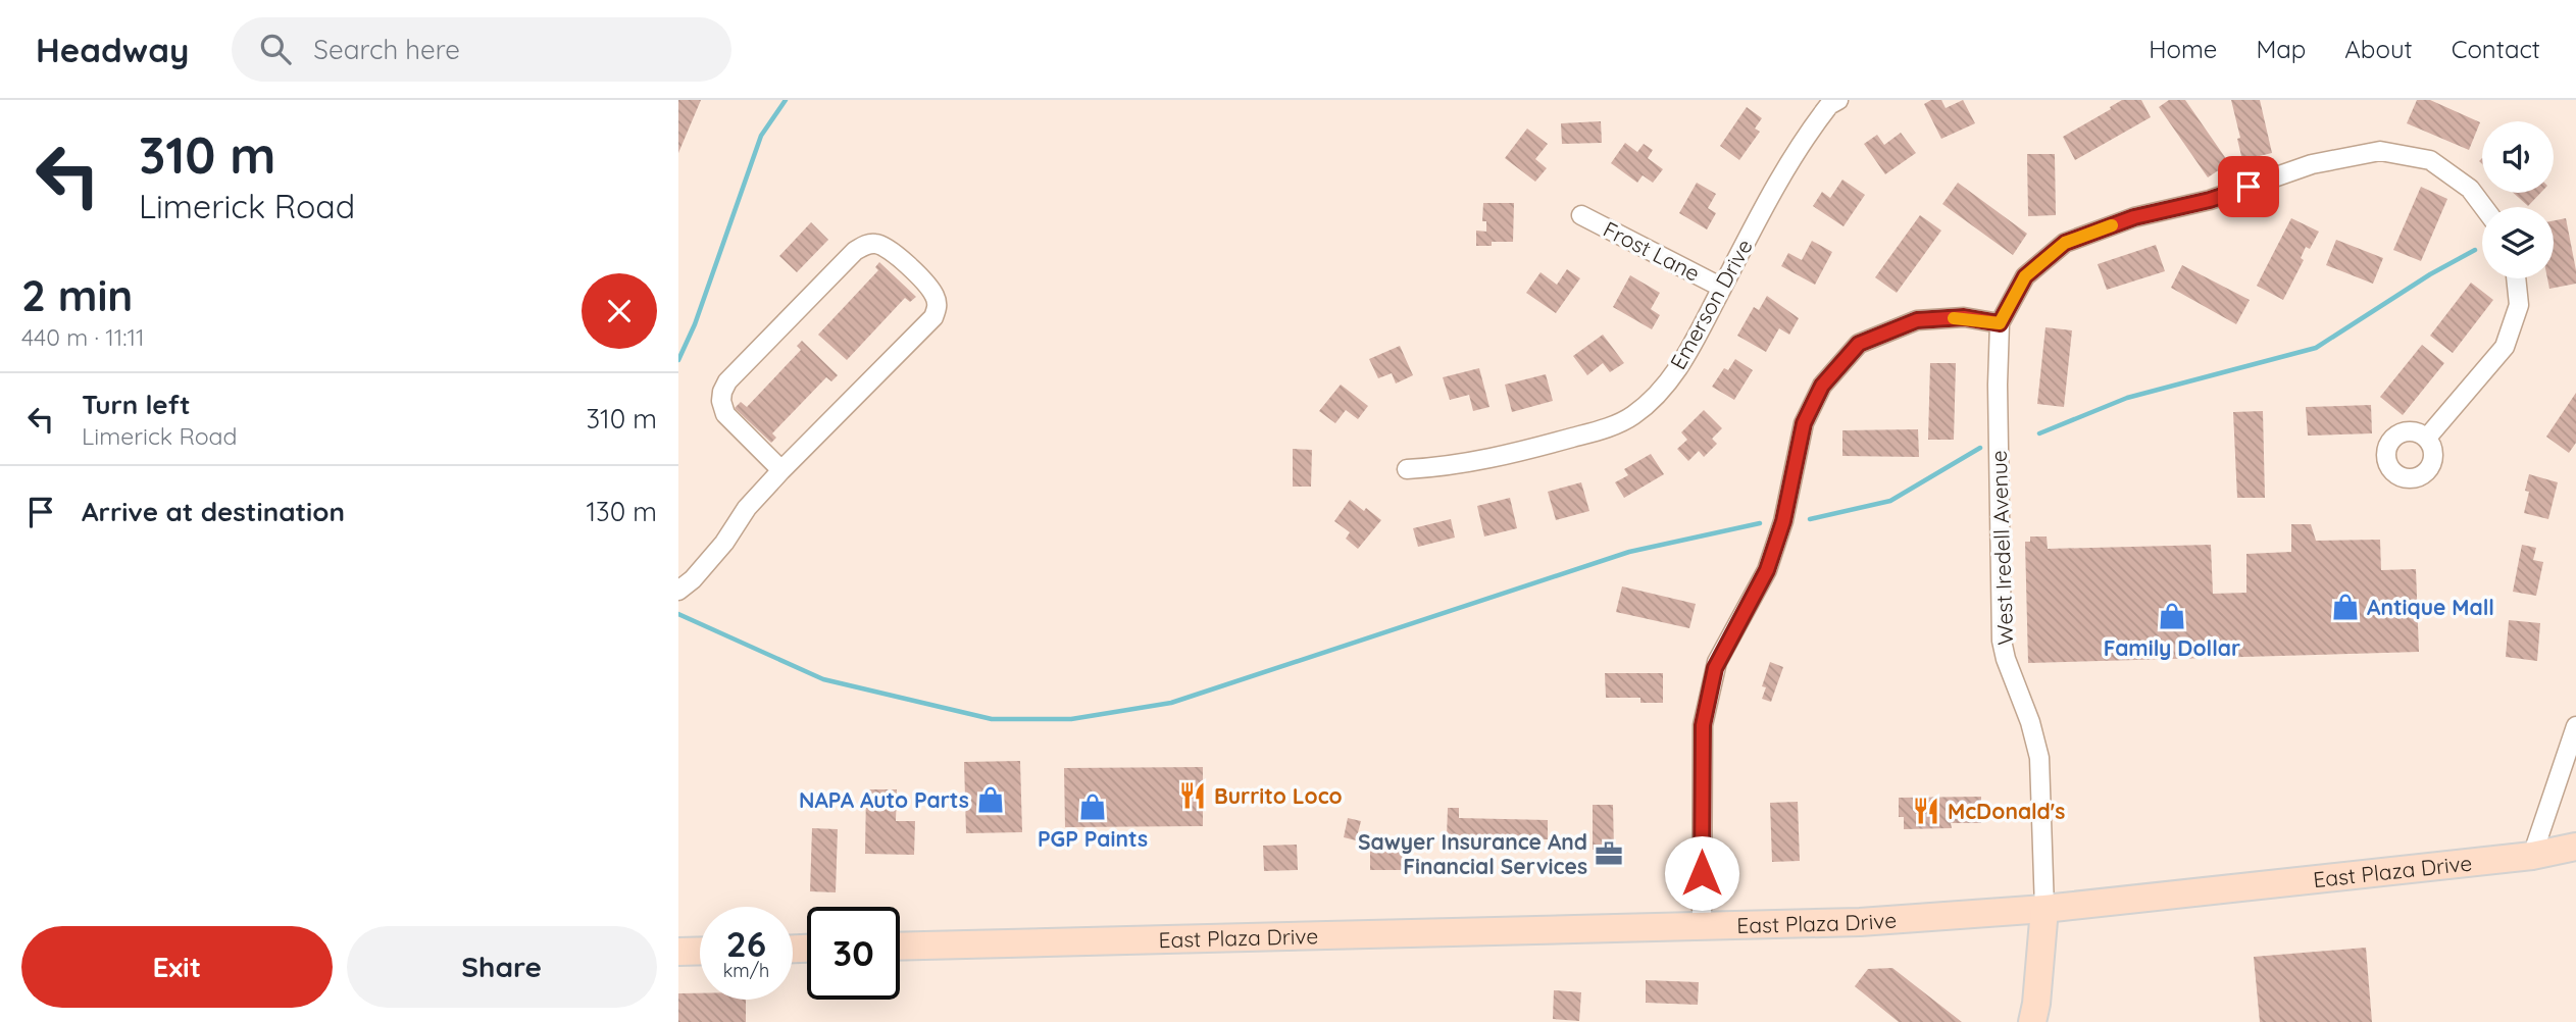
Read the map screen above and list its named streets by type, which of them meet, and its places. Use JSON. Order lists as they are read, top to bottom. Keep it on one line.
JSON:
{"streets":{"main road":["West Iredell Avenue","East Plaza Drive"],"street":["Frost Lane","Emerson Drive"]},"crossings":[["Frost Lane","Emerson Drive"],["West Iredell Avenue","East Plaza Drive"]],"places":{"shop":["Antique Mall","Family Dollar","NAPA Auto Parts","PGP Paints"],"restaurant":["Burrito Loco","McDonald's"],"office":["Sawyer Insurance And Financial Services"]},"page":{"header":"Headway","search":"Search here","nav":["Home","Map","About","Contact"],"turn":["310 m","Limerick Road"],"heading":["2 min","440 m · 11:11"],"list":[{"name":"Turn left","note":"Limerick Road","value":"310 m"},{"name":"Arrive at destination","value":"130 m"}],"speed":"26 km/h","limit":"30","buttons":["Exit","Share"]}}
